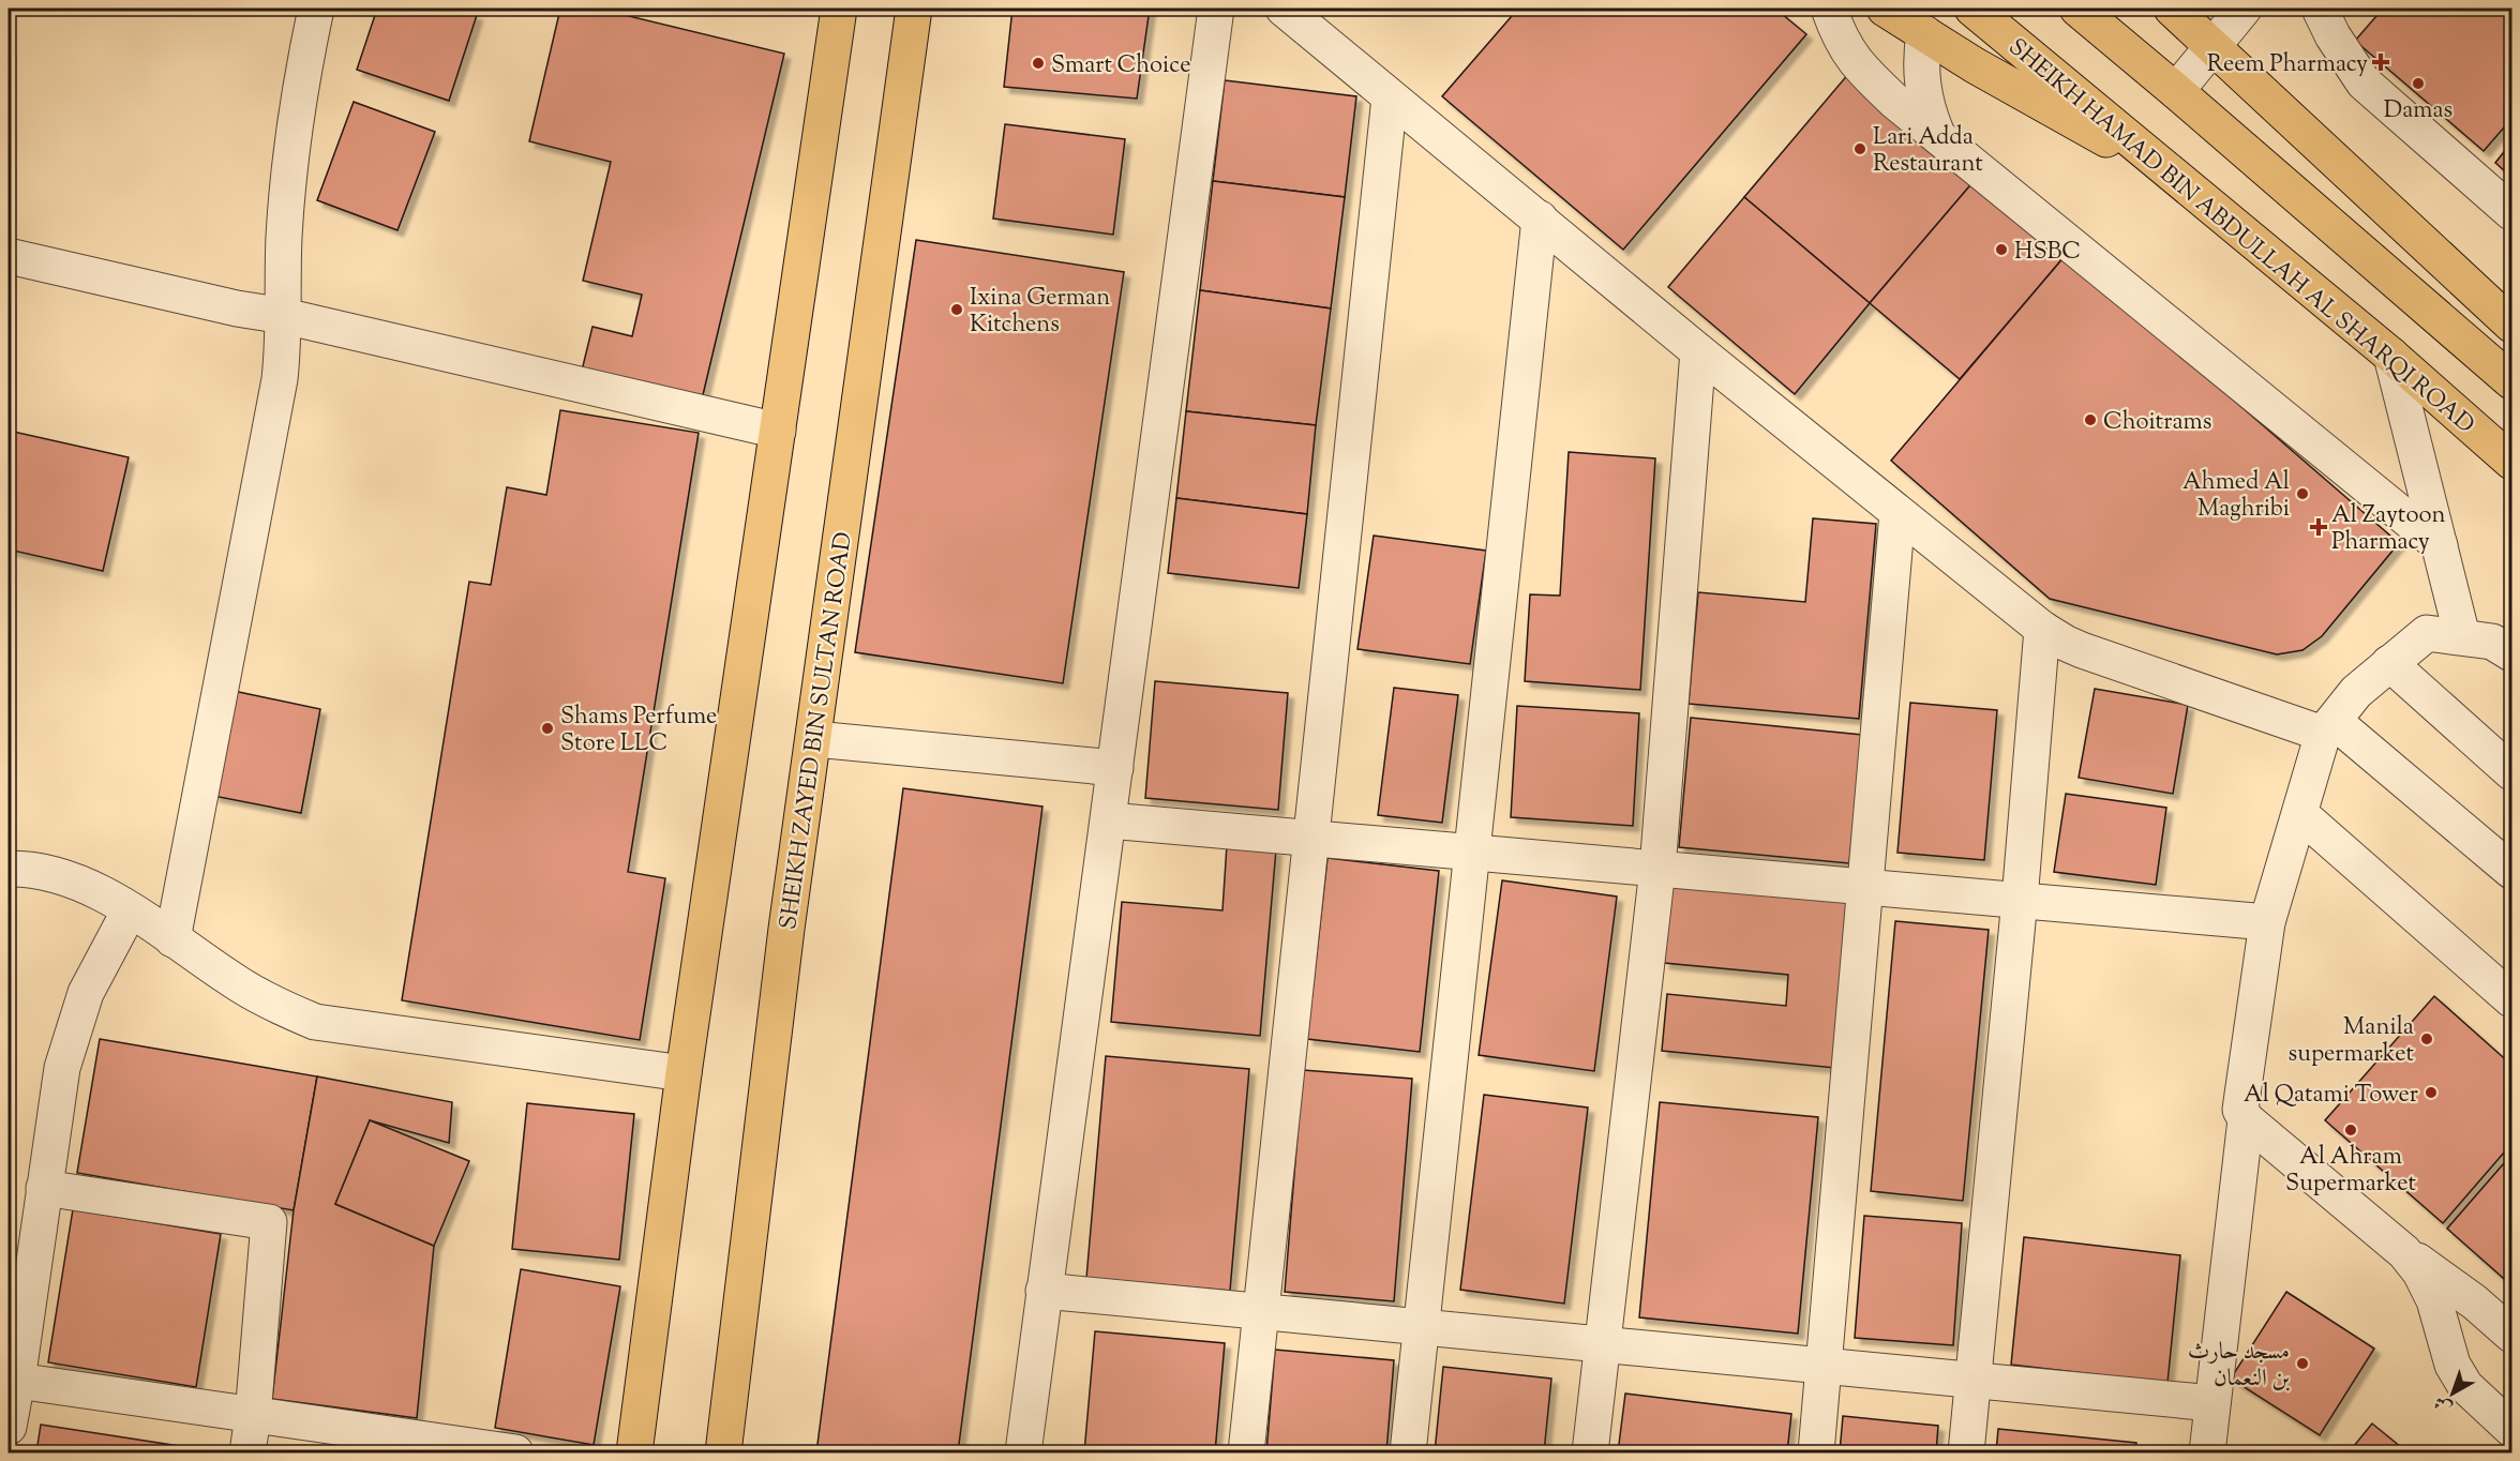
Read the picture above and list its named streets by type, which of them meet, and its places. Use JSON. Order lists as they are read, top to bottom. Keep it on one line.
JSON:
{"streets":{"main road":["SHEIKH HAMAD BIN ABDULLAH AL SHARQI ROAD","SHEIKH ZAYED BIN SULTAN ROAD"]},"places":{"health":["Reem Pharmacy","Al Zaytoon Pharmacy"],"other":["Smart Choice","Damas","Lari Adda Restaurant","HSBC","Ixina German Kitchens","Choitrams","Ahmed Al Maghribi","Shams Perfume Store LLC","Manila supermarket","Al Qatami Tower","Al Ahram Supermarket","مسجد حارث بن النعمان"]},"north":"bottom left"}
